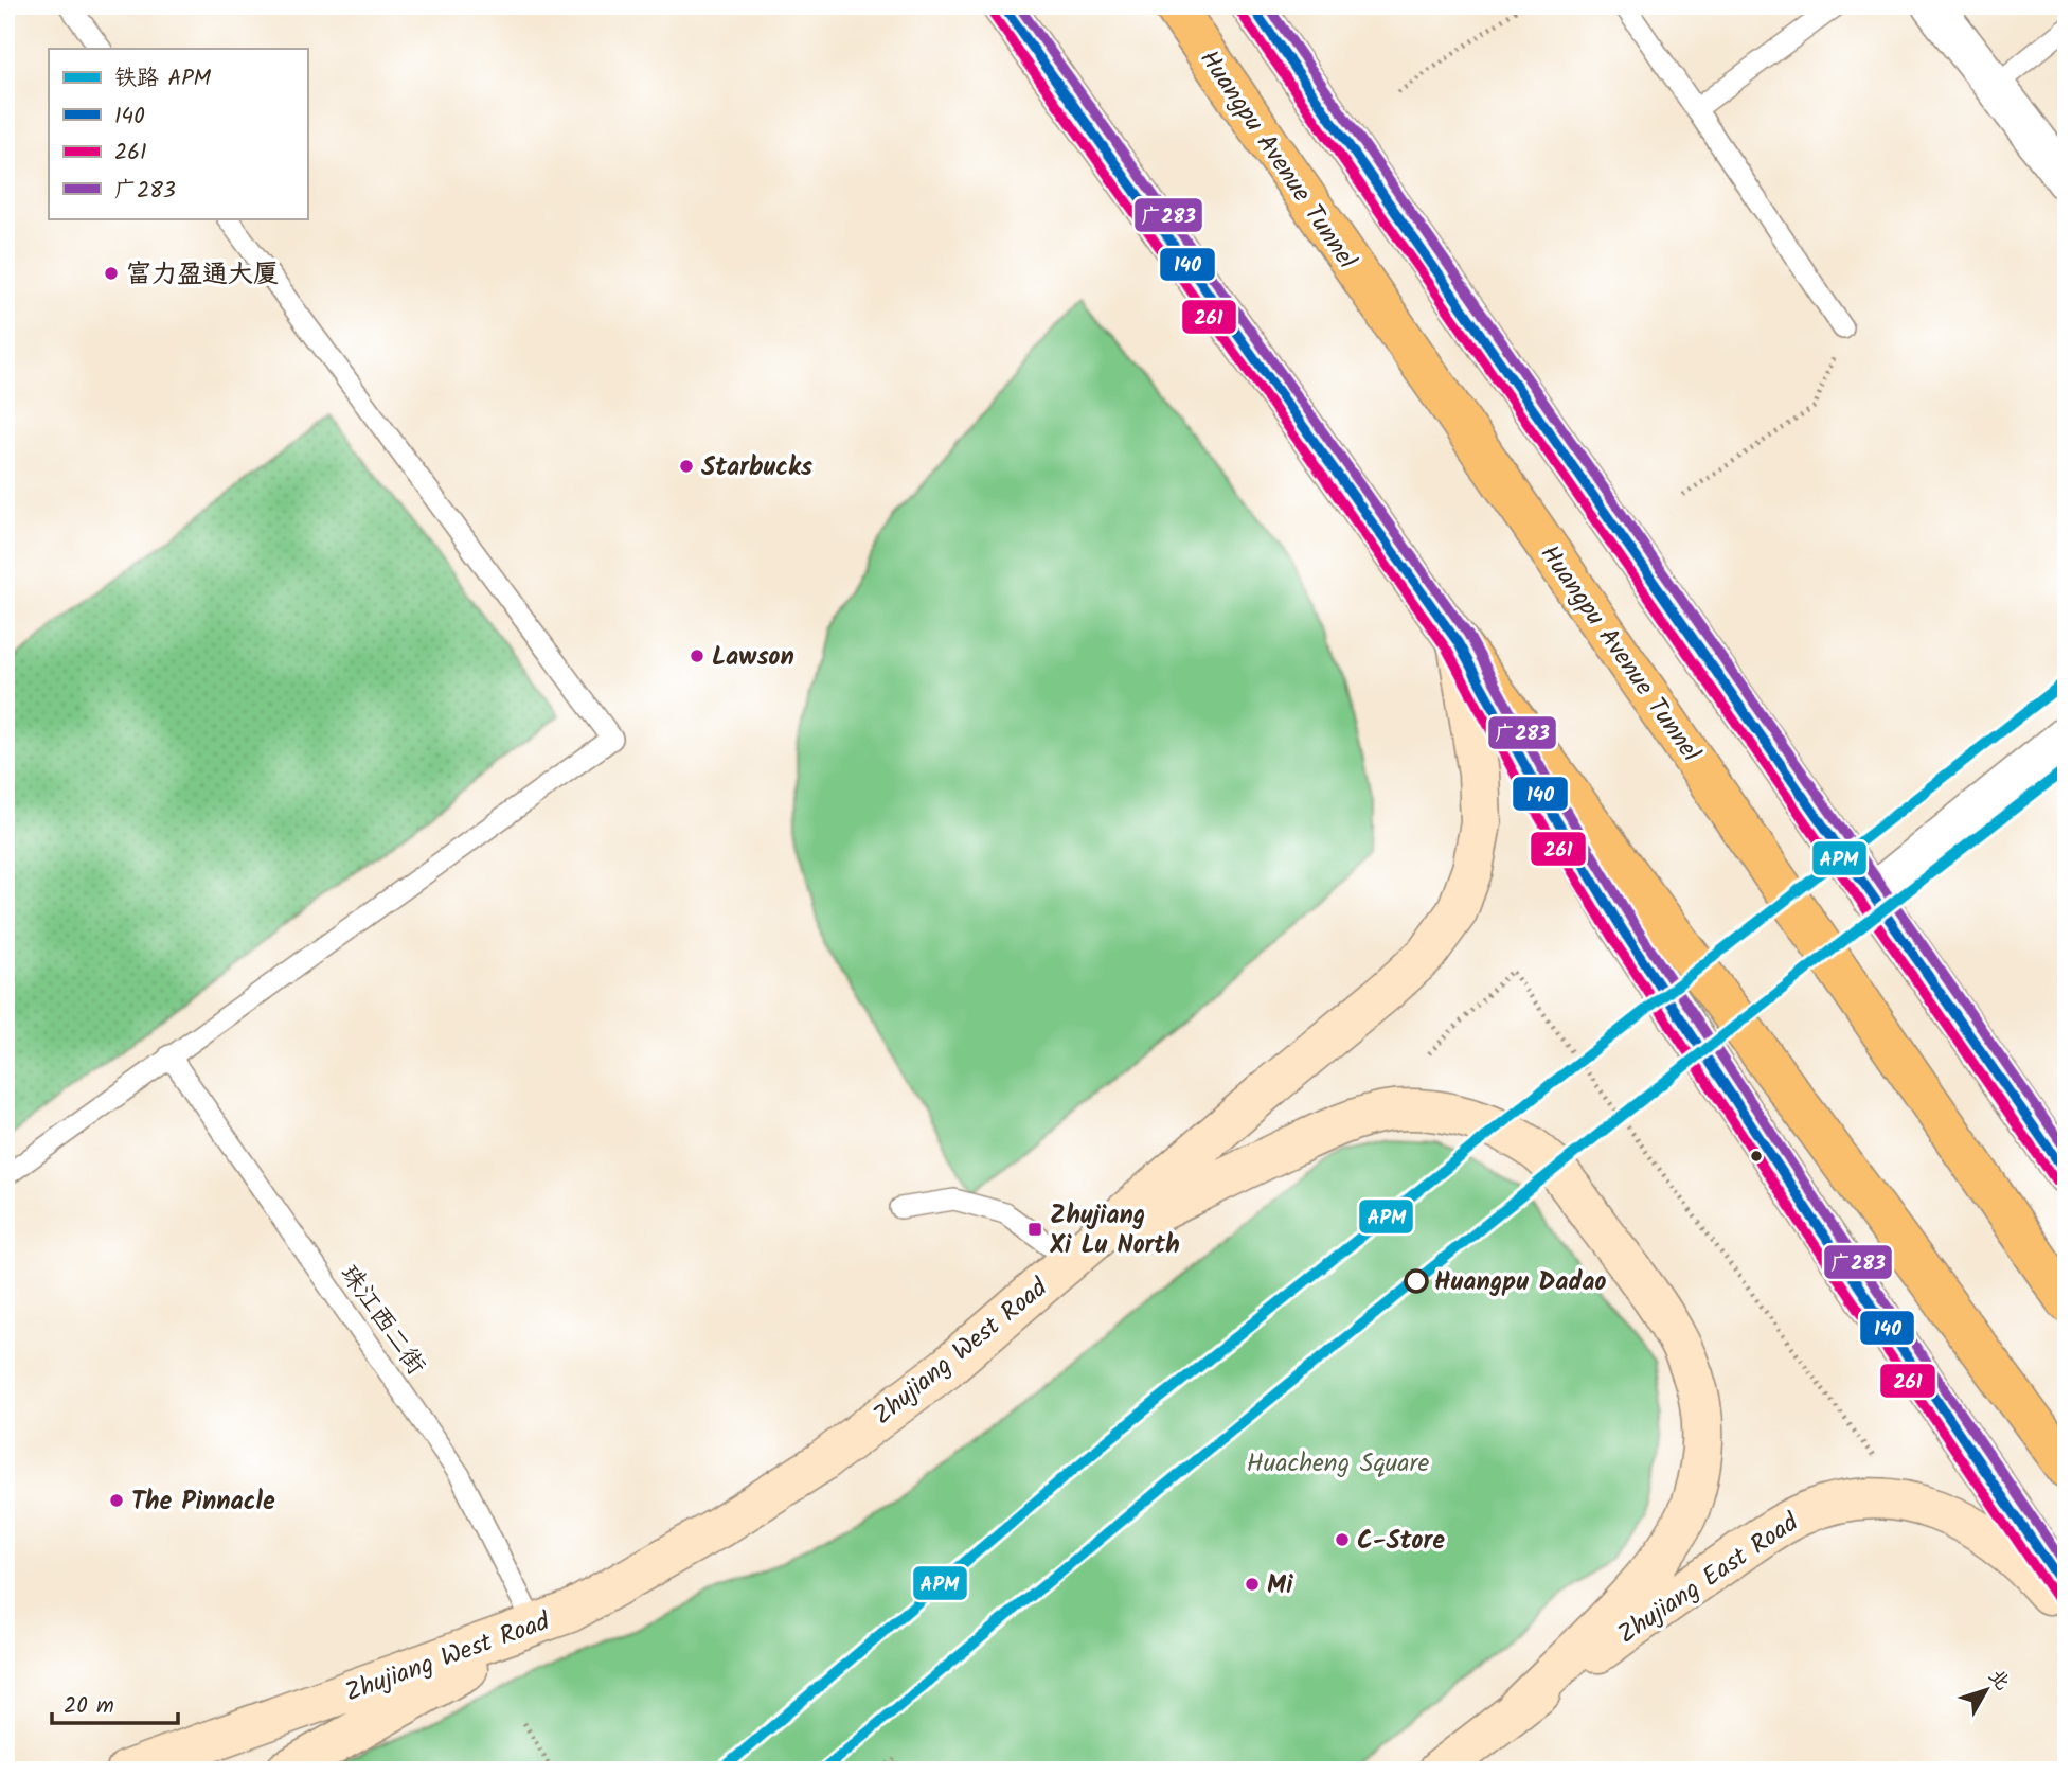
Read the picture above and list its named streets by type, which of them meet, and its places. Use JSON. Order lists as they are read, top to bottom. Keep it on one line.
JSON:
{"streets":{"main road":["Huangpu Avenue Tunnel","Zhujiang West Road","Zhujiang East Road"],"lane":["珠江西二街"]},"crossings":[["珠江西二街","Zhujiang West Road"]],"parks":["Huacheng Square"],"places":{"other":["富力盈通大厦","Starbucks","Lawson","Huangpu Dadao","The Pinnacle","C-Store","Mi"],"transit":["Zhujiang Xi Lu North"]},"lines":["transit line 140","transit line 广283","transit line 261","rail line APM"],"legend":["铁路 APM","140","261","广283"],"scale_bar":"20 m","north":"top right"}
